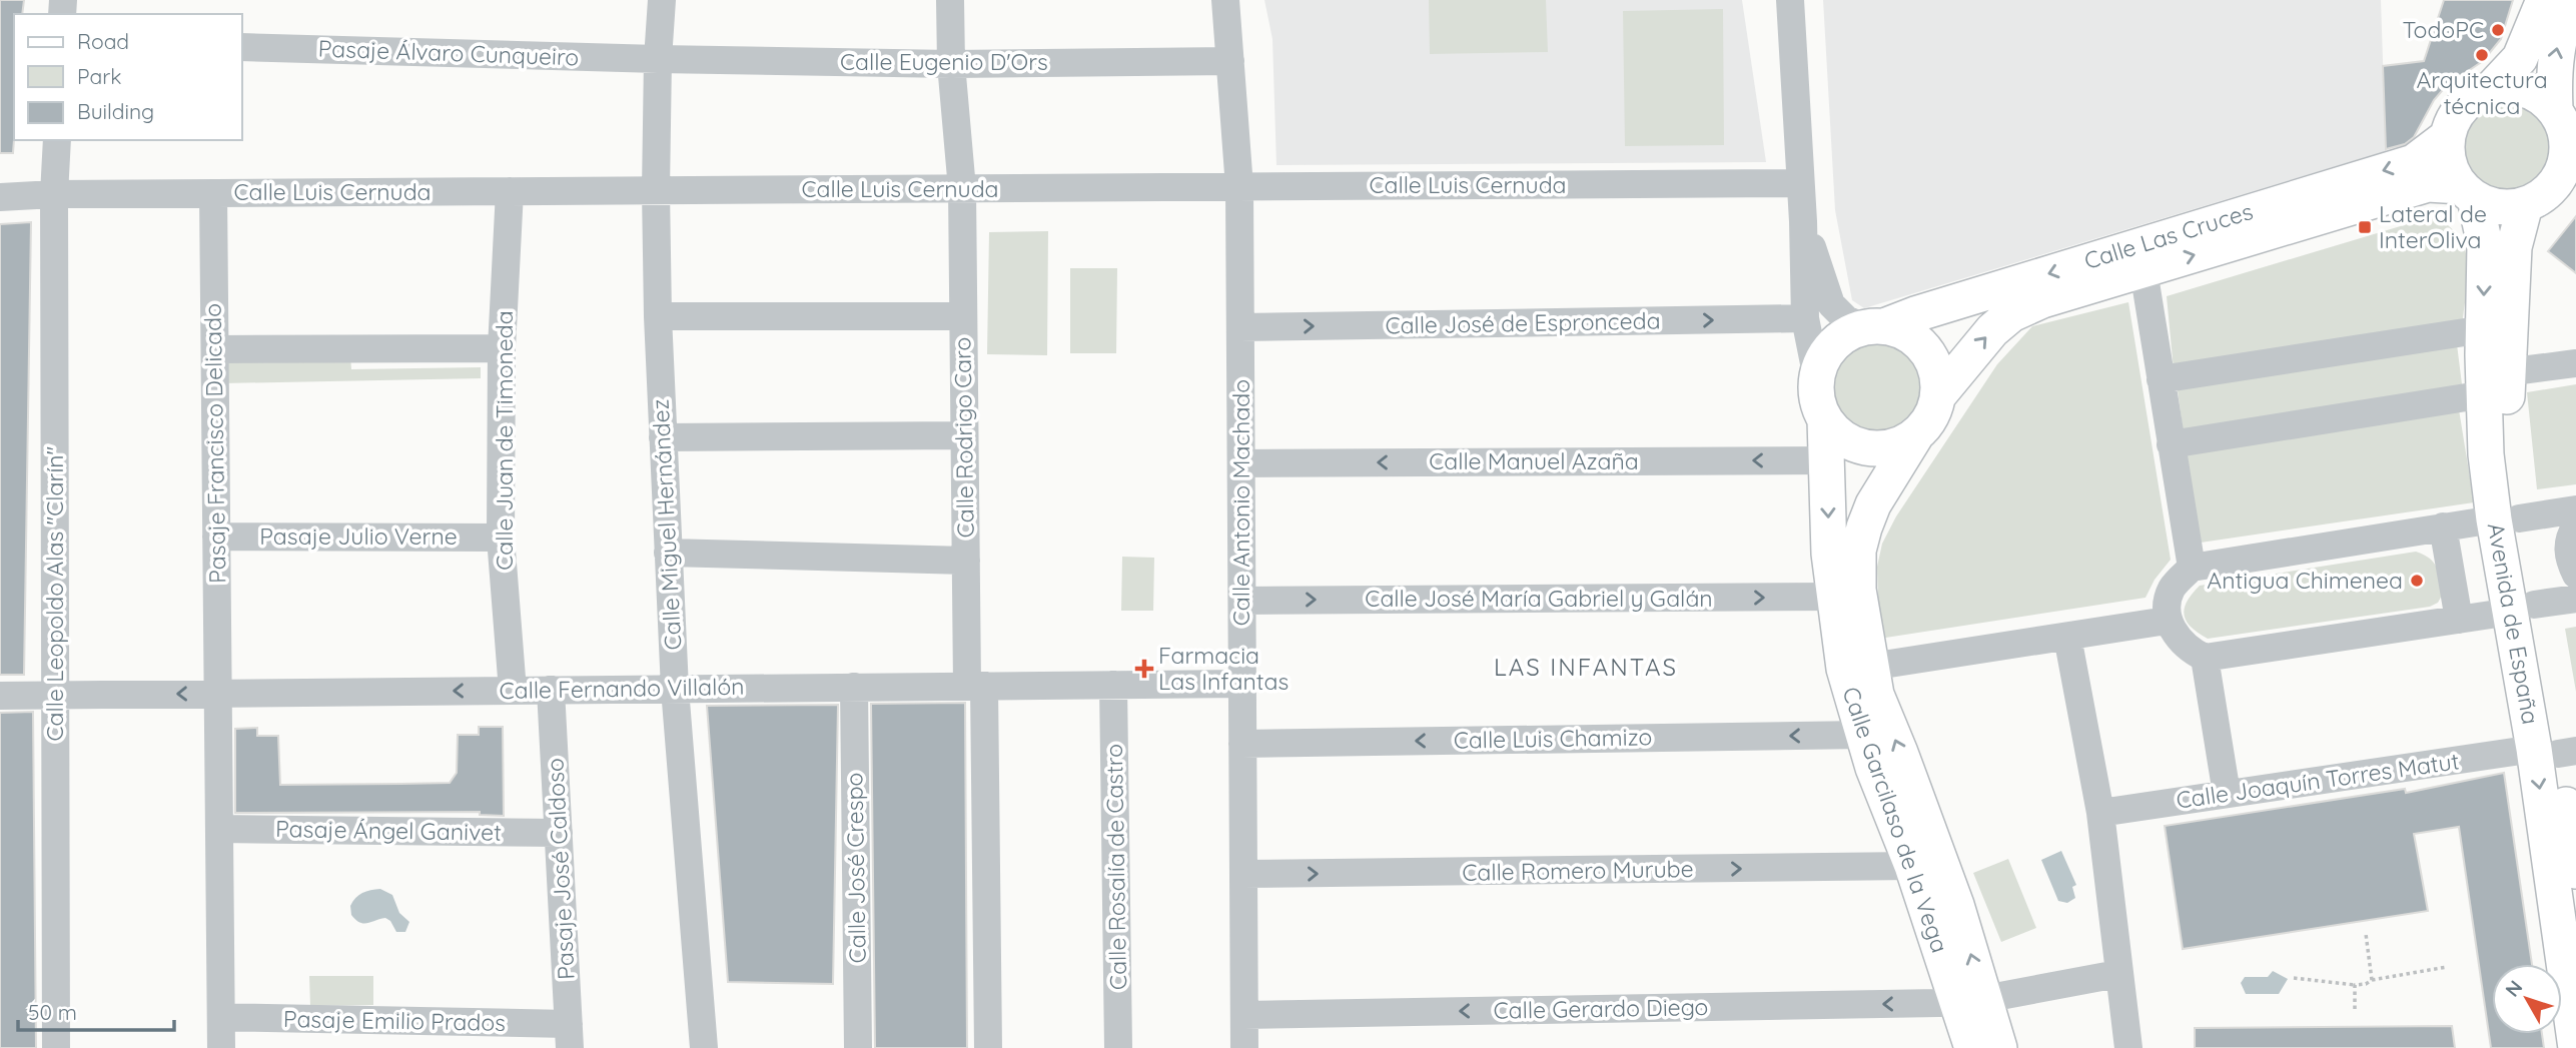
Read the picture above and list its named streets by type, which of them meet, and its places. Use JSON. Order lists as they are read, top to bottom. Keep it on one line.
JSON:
{"streets":{"main road":["Calle Las Cruces","Avenida de España","Calle Garcilaso de la Vega"],"street":["Pasaje Álvaro Cunqueiro","Calle Eugenio D'Ors","Calle Luis Cernuda","Calle José de Espronceda","Calle Rodrigo Caro","Calle Juan de Timoneda","Pasaje Francisco Delicado","Calle Manuel Azaña","Calle Antonio Machado","Calle Miguel Hernández","Pasaje Julio Verne","Calle Leopoldo Alas \"Clarín\"","Calle José María Gabriel y Galán","Calle Fernando Villalón","Calle Luis Chamizo","Calle Joaquín Torres Matut","Pasaje Ángel Ganivet","Calle Rosalía de Castro","Calle José Crespo","Pasaje José Caldoso","Calle Romero Murube","Calle Gerardo Diego","Pasaje Emilio Prados"]},"crossings":[["Pasaje Álvaro Cunqueiro","Calle Eugenio D'Ors"],["Pasaje Álvaro Cunqueiro","Calle Miguel Hernández"],["Calle Eugenio D'Ors","Calle Rodrigo Caro"],["Calle Eugenio D'Ors","Calle Antonio Machado"],["Calle Eugenio D'Ors","Calle Miguel Hernández"],["Calle Luis Cernuda","Calle Rodrigo Caro"],["Calle Luis Cernuda","Calle Juan de Timoneda"],["Calle Luis Cernuda","Pasaje Francisco Delicado"],["Calle Luis Cernuda","Calle Antonio Machado"],["Calle Luis Cernuda","Calle Miguel Hernández"],["Calle Luis Cernuda","Calle Leopoldo Alas \"Clarín\""],["Calle Las Cruces","Avenida de España"],["Calle Las Cruces","Calle Garcilaso de la Vega"],["Calle José de Espronceda","Calle Antonio Machado"],["Calle Rodrigo Caro","Calle Fernando Villalón"],["Calle Juan de Timoneda","Pasaje Julio Verne"],["Calle Juan de Timoneda","Calle Fernando Villalón"],["Pasaje Francisco Delicado","Pasaje Julio Verne"],["Pasaje Francisco Delicado","Calle Fernando Villalón"],["Pasaje Francisco Delicado","Pasaje Ángel Ganivet"],["Pasaje Francisco Delicado","Pasaje Emilio Prados"],["Calle Manuel Azaña","Calle Antonio Machado"],["Calle Manuel Azaña","Calle Garcilaso de la Vega"],["Calle Antonio Machado","Calle José María Gabriel y Galán"],["Calle Antonio Machado","Calle Fernando Villalón"],["Calle Antonio Machado","Calle Luis Chamizo"],["Calle Antonio Machado","Calle Romero Murube"],["Calle Antonio Machado","Calle Gerardo Diego"],["Calle Miguel Hernández","Calle Fernando Villalón"],["Calle Leopoldo Alas \"Clarín\"","Calle Fernando Villalón"],["Calle José María Gabriel y Galán","Calle Garcilaso de la Vega"],["Avenida de España","Calle Joaquín Torres Matut"],["Calle Fernando Villalón","Calle Rosalía de Castro"],["Calle Fernando Villalón","Calle José Crespo"],["Calle Fernando Villalón","Pasaje José Caldoso"],["Calle Luis Chamizo","Calle Garcilaso de la Vega"],["Calle Garcilaso de la Vega","Calle Romero Murube"],["Calle Garcilaso de la Vega","Calle Gerardo Diego"],["Pasaje Ángel Ganivet","Pasaje José Caldoso"],["Pasaje José Caldoso","Pasaje Emilio Prados"]],"one_way":["Calle José de Espronceda","Calle Manuel Azaña","Calle José María Gabriel y Galán","Calle Fernando Villalón","Calle Luis Chamizo","Calle Romero Murube","Calle Gerardo Diego"],"districts":["LAS INFANTAS"],"places":{"other":["TodoPC","Arquitectura técnica","Antigua Chimenea"],"transit":["Lateral de InterOliva"],"health":["Farmacia Las Infantas"]},"legend":["Road","Park","Building"],"scale_bar":"50 m","north":"top left"}
